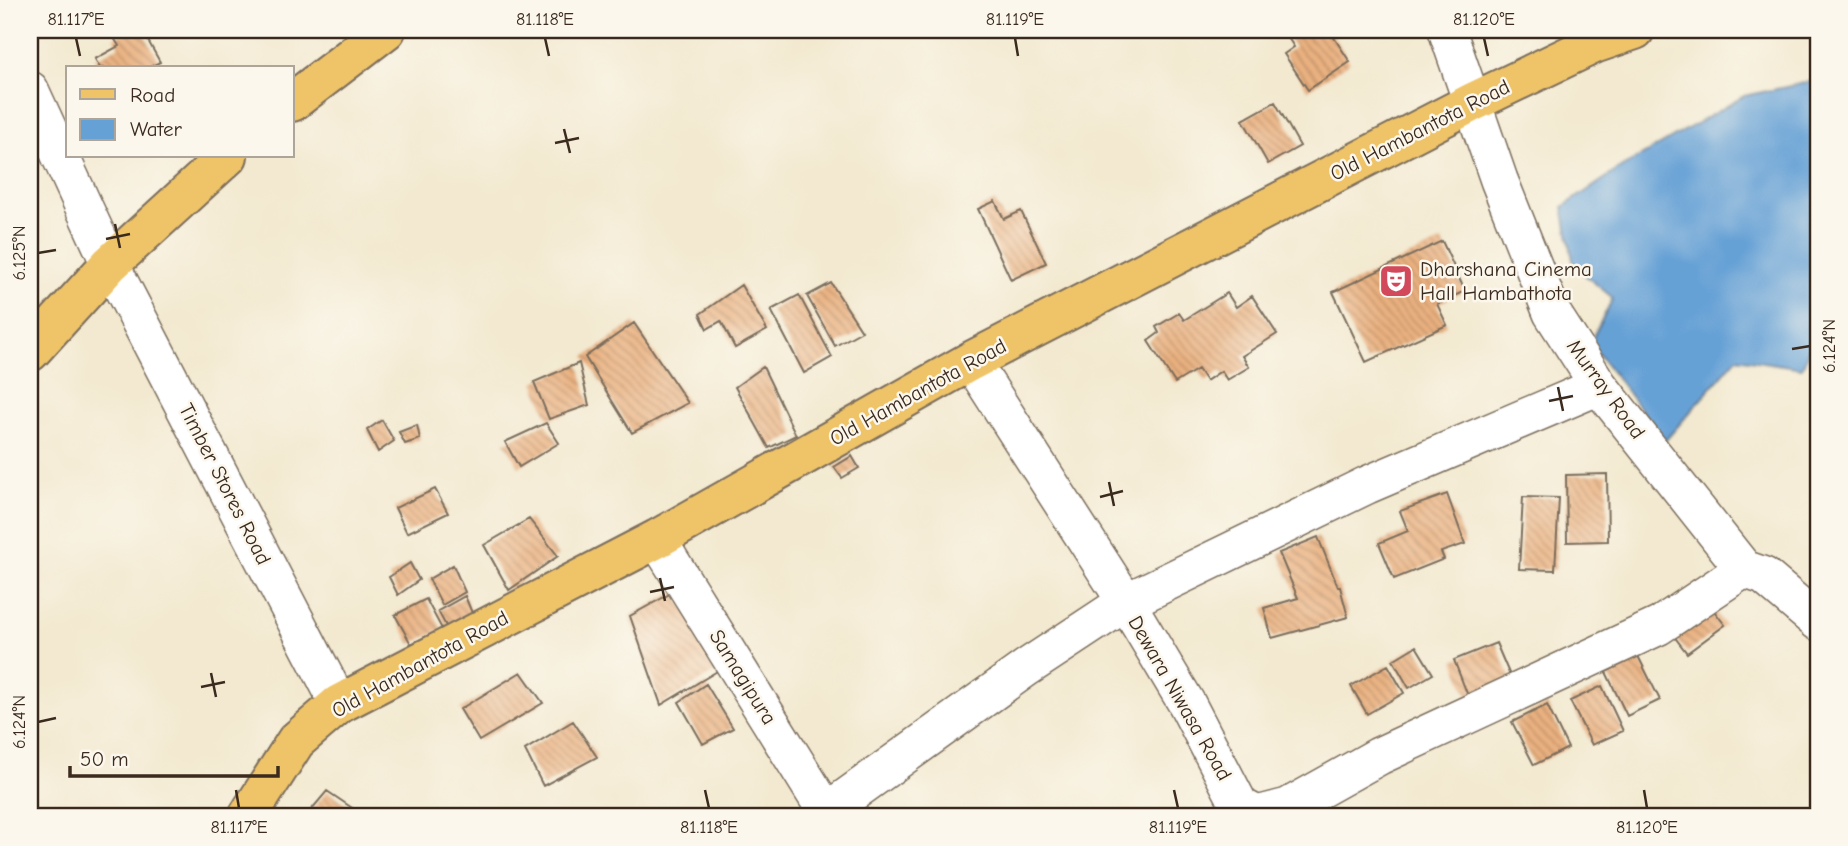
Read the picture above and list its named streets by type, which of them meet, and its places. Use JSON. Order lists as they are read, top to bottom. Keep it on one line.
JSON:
{"streets":{"main road":["Old Hambantota Road"],"street":["Murray Road","Timber Stores Road","Samagipura","Dewara Niwasa Road"]},"crossings":[["Old Hambantota Road","Murray Road"],["Old Hambantota Road","Timber Stores Road"],["Old Hambantota Road","Samagipura"],["Old Hambantota Road","Dewara Niwasa Road"],["Murray Road","Dewara Niwasa Road"]],"places":{"theatre":["Dharshana Cinema Hall Hambathota"]},"legend":["Road","Water"],"scale_bar":"50 m","coordinates":["81.117°E","81.118°E","81.119°E","81.120°E","6.125°N","6.124°N"]}
